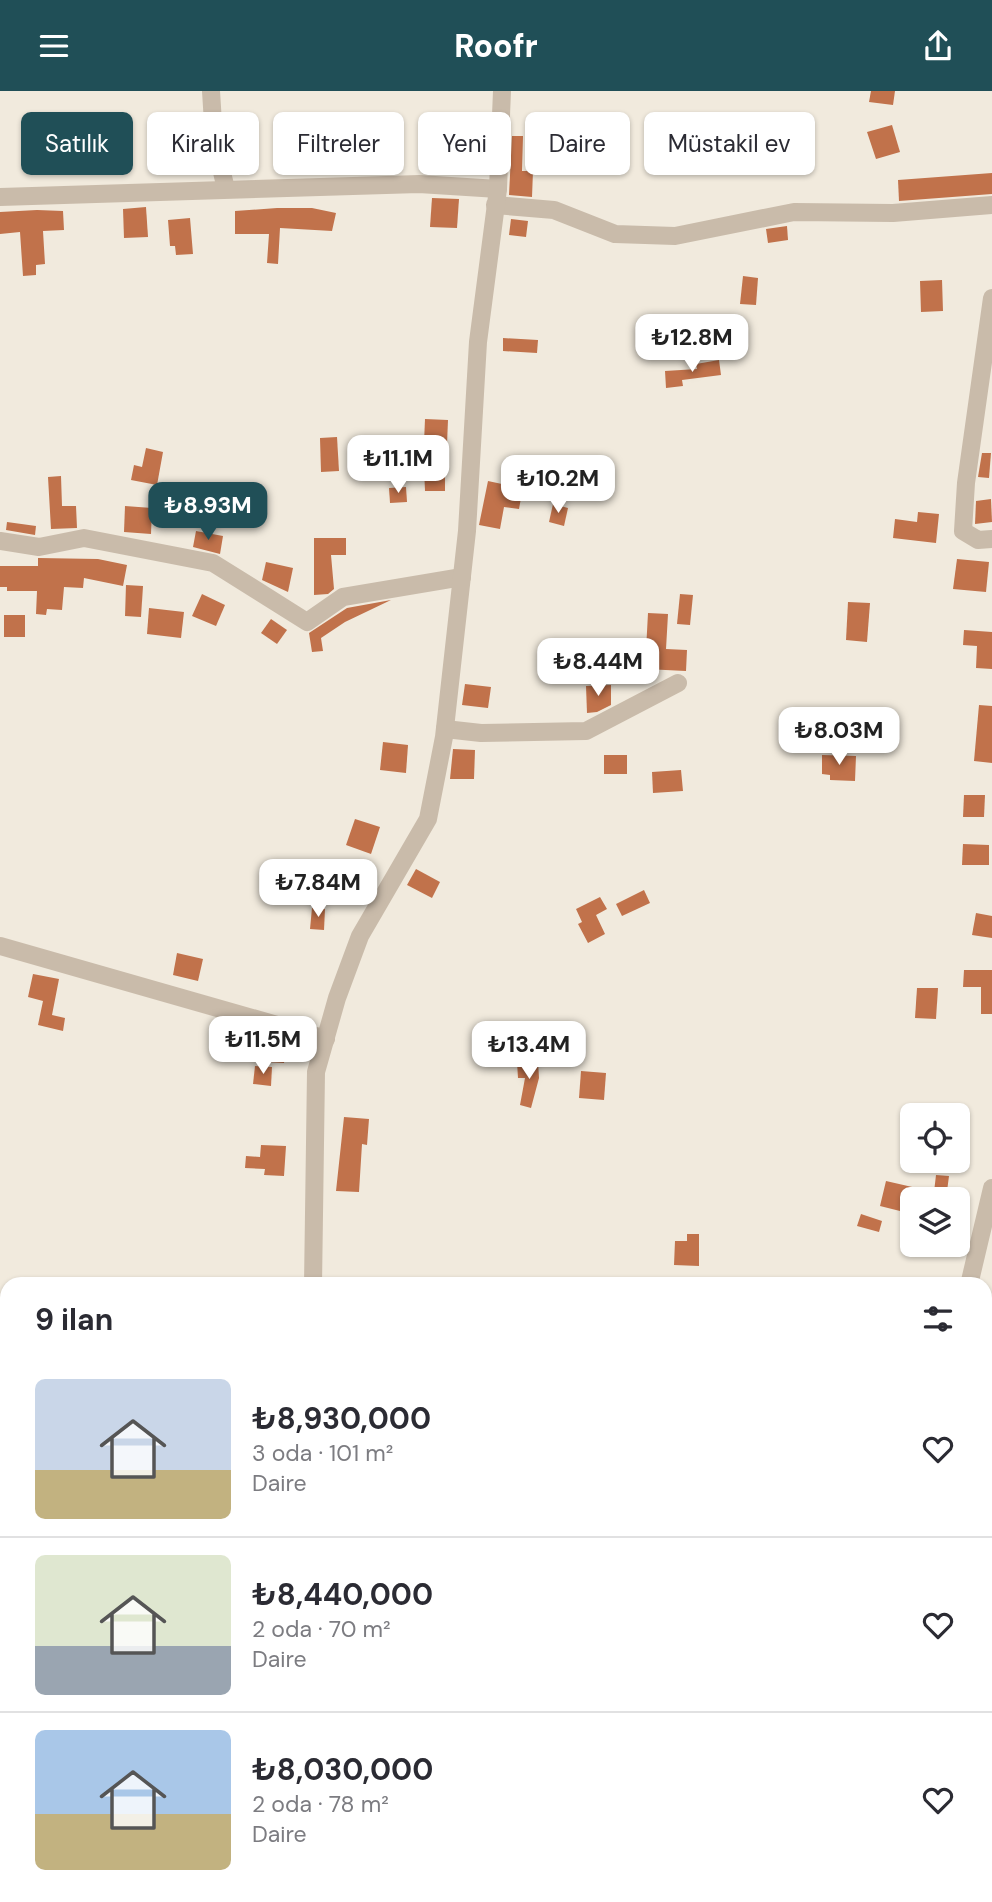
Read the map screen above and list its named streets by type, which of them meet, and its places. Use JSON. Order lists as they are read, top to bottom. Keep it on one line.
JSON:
{"page":{"header":"Roofr","chip":["Satılık","Kiralık","Filtreler","Yeni","Daire","Müstakil ev"],"price":["₺12.8M","₺11.1M","₺10.2M","₺8.93M","₺8.44M","₺8.03M","₺7.84M","₺11.5M","₺13.4M"],"heading":"9 ilan","list":[{"name":"₺8,930,000","note":"3 oda · 101 m² · Daire"},{"name":"₺8,440,000","note":"2 oda · 70 m² · Daire"},{"name":"₺8,030,000","note":"2 oda · 78 m² · Daire"}]}}
